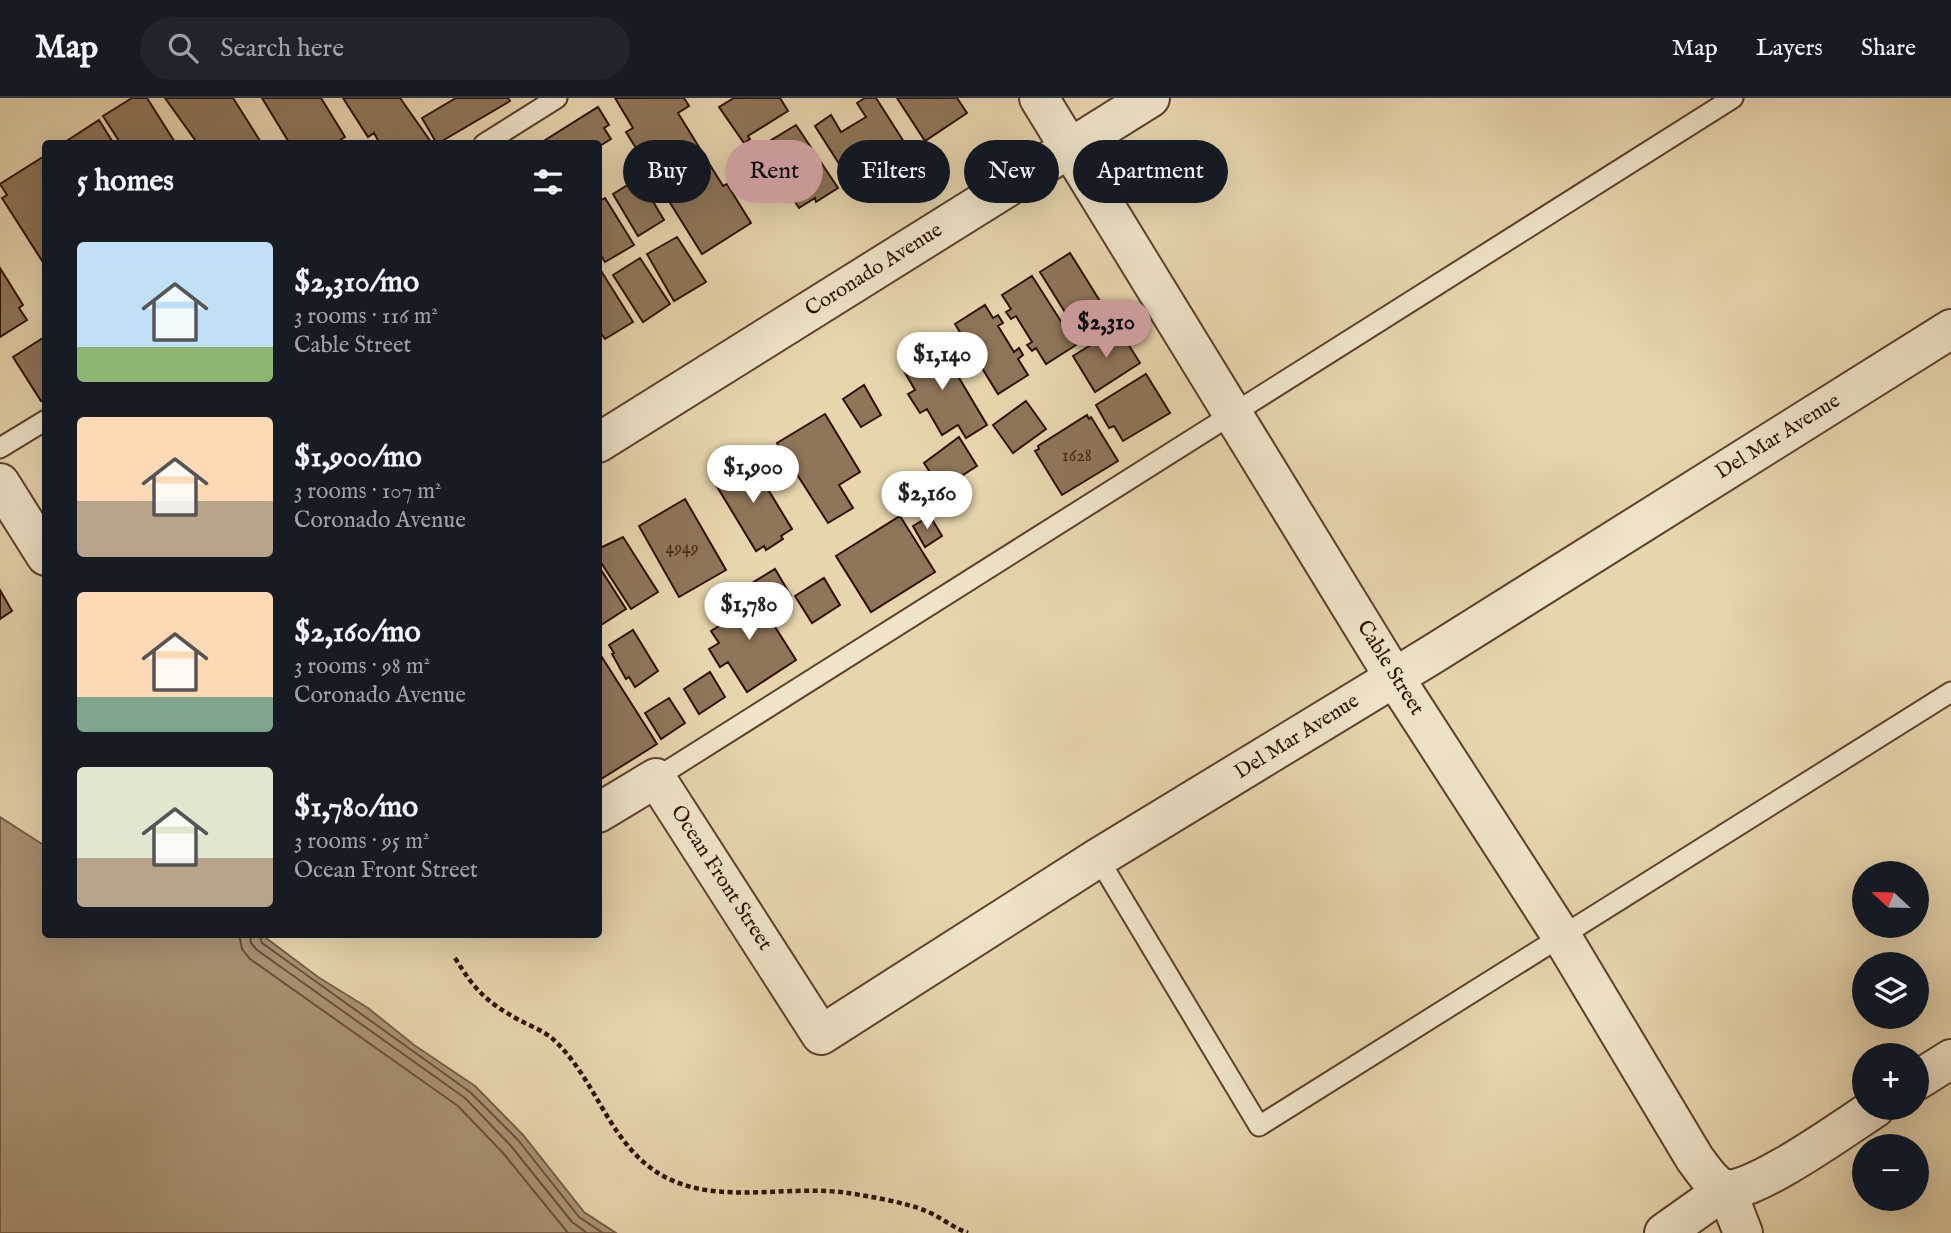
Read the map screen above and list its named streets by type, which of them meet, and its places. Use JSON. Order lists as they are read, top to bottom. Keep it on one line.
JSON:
{"streets":{"street":["Coronado Avenue","Del Mar Avenue","Cable Street","Ocean Front Street"]},"crossings":[["Coronado Avenue","Cable Street"],["Del Mar Avenue","Cable Street"],["Del Mar Avenue","Ocean Front Street"]],"house_numbers":["1628","4949"],"north":"left","page":{"header":"Map","search":"Search here","nav":["Map","Layers","Share"],"chip":["Buy","Rent","Filters","New","Apartment"],"heading":"5 homes","list":[{"name":"$2,310/mo","note":"3 rooms · 116 m² · Cable Street"},{"name":"$1,900/mo","note":"3 rooms · 107 m² · Coronado Avenue"},{"name":"$2,160/mo","note":"3 rooms · 98 m² · Coronado Avenue"},{"name":"$1,780/mo","note":"3 rooms · 95 m² · Ocean Front Street"}],"price":["$2,310","$1,140","$1,900","$2,160","$1,780"],"map_buttons":["+","−"]}}
